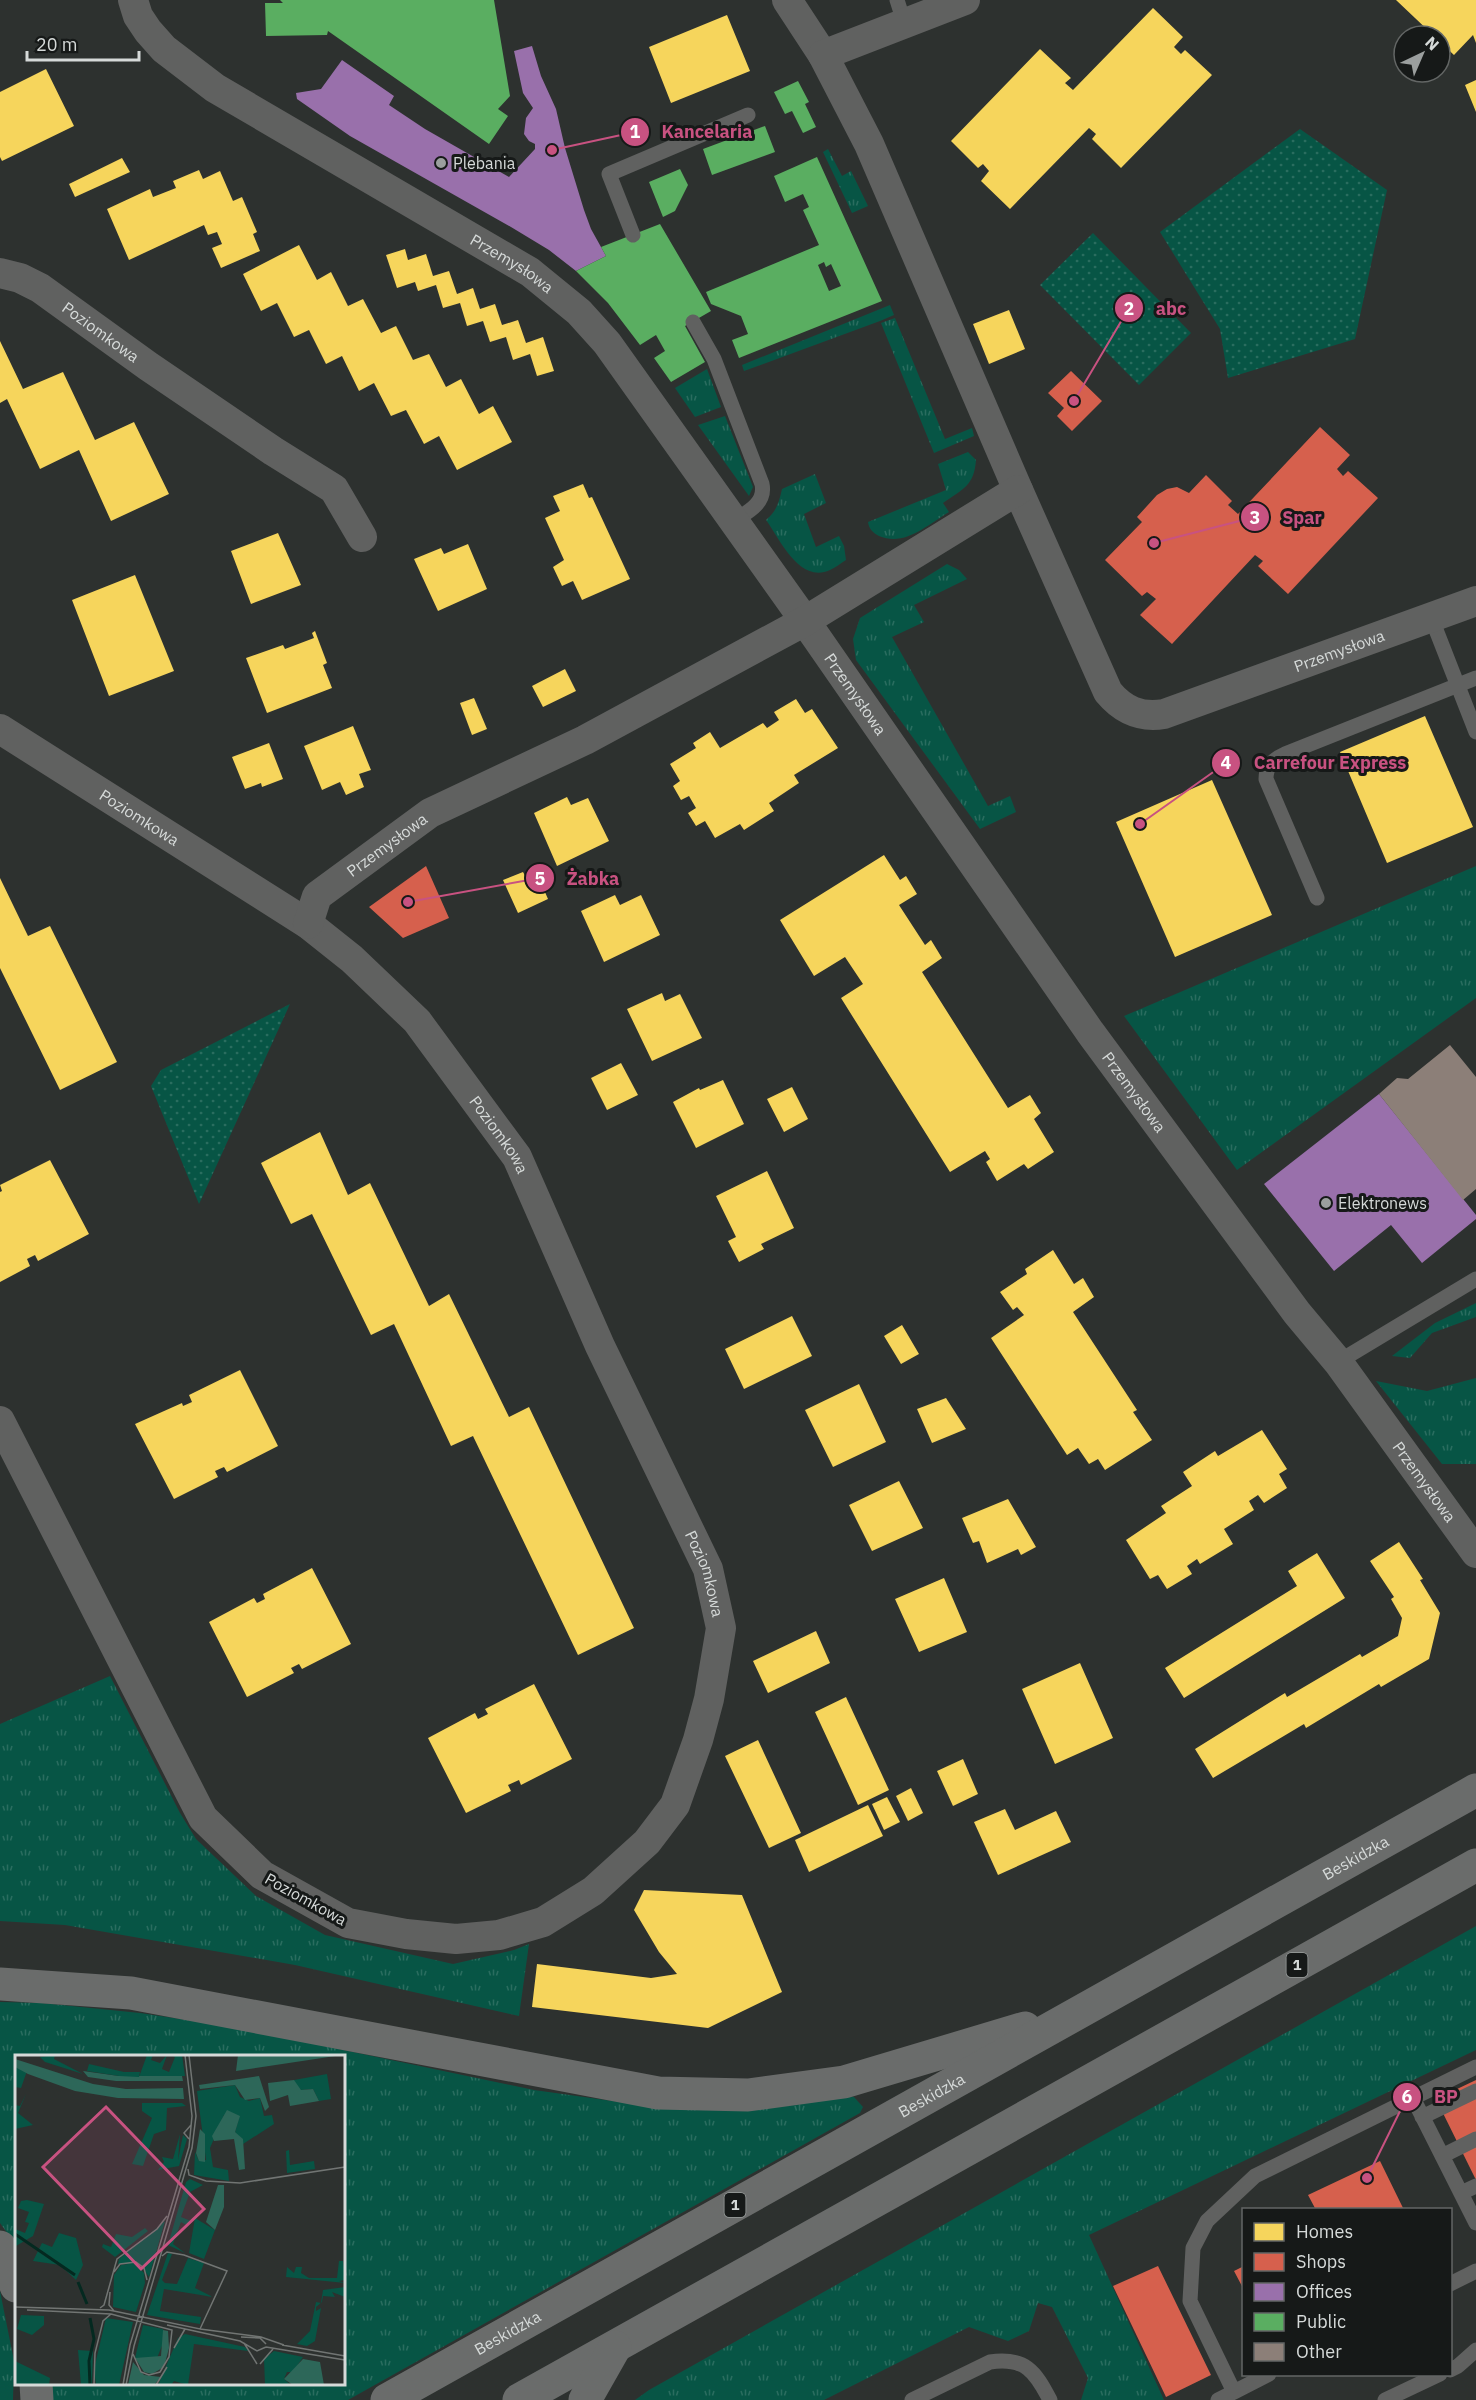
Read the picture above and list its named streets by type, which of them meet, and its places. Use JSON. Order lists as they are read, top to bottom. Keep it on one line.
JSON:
{"streets":{"main road":["Beskidzka","1"],"street":["Przemysłowa","Poziomkowa"]},"crossings":[["Przemysłowa","Poziomkowa"]],"places":["Kancelaria","Plebania","abc","Spar","Carrefour Express","Żabka","Elektronews","BP"],"legend":["Homes","Shops","Offices","Public","Other"],"scale_bar":"20 m","north":"top right"}
